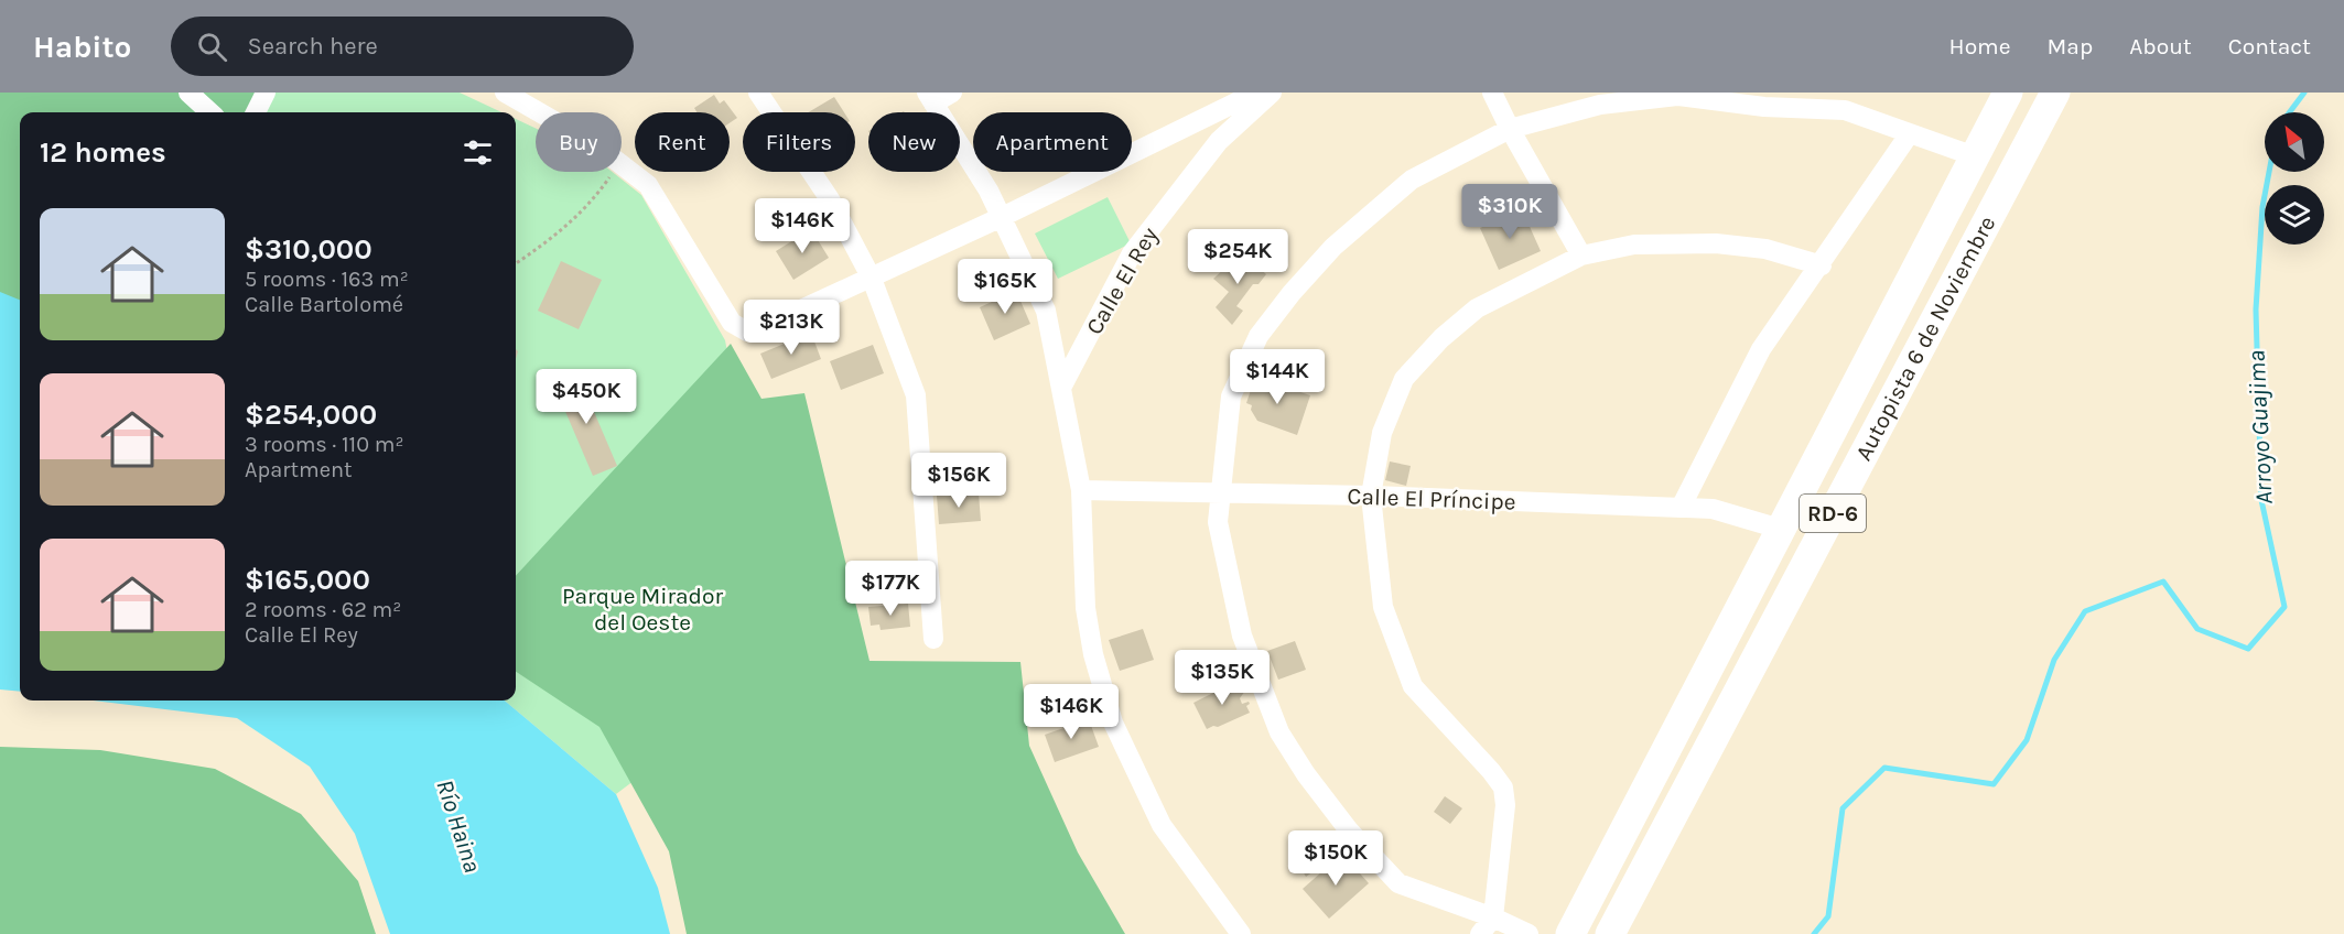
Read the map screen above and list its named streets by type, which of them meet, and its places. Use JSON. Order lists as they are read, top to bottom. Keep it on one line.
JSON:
{"streets":{"highway":["Autopista 6 de Noviembre","RD-6"],"street":["Calle El Rey","Calle El Príncipe"]},"crossings":[["Autopista 6 de Noviembre","Calle El Príncipe"]],"water":["Arroyo Guajima","Río Haina"],"parks":["Parque Mirador del Oeste"],"north":"top left","page":{"header":"Habito","search":"Search here","nav":["Home","Map","About","Contact"],"chip":["Buy","Rent","Filters","New","Apartment"],"heading":"12 homes","price":["$310K","$146K","$254K","$165K","$213K","$144K","$450K","$156K","$177K","$135K","$146K","$150K"],"list":[{"name":"$310,000","note":"5 rooms · 163 m² · Calle Bartolomé"},{"name":"$254,000","note":"3 rooms · 110 m² · Apartment"},{"name":"$165,000","note":"2 rooms · 62 m² · Calle El Rey"}]}}
